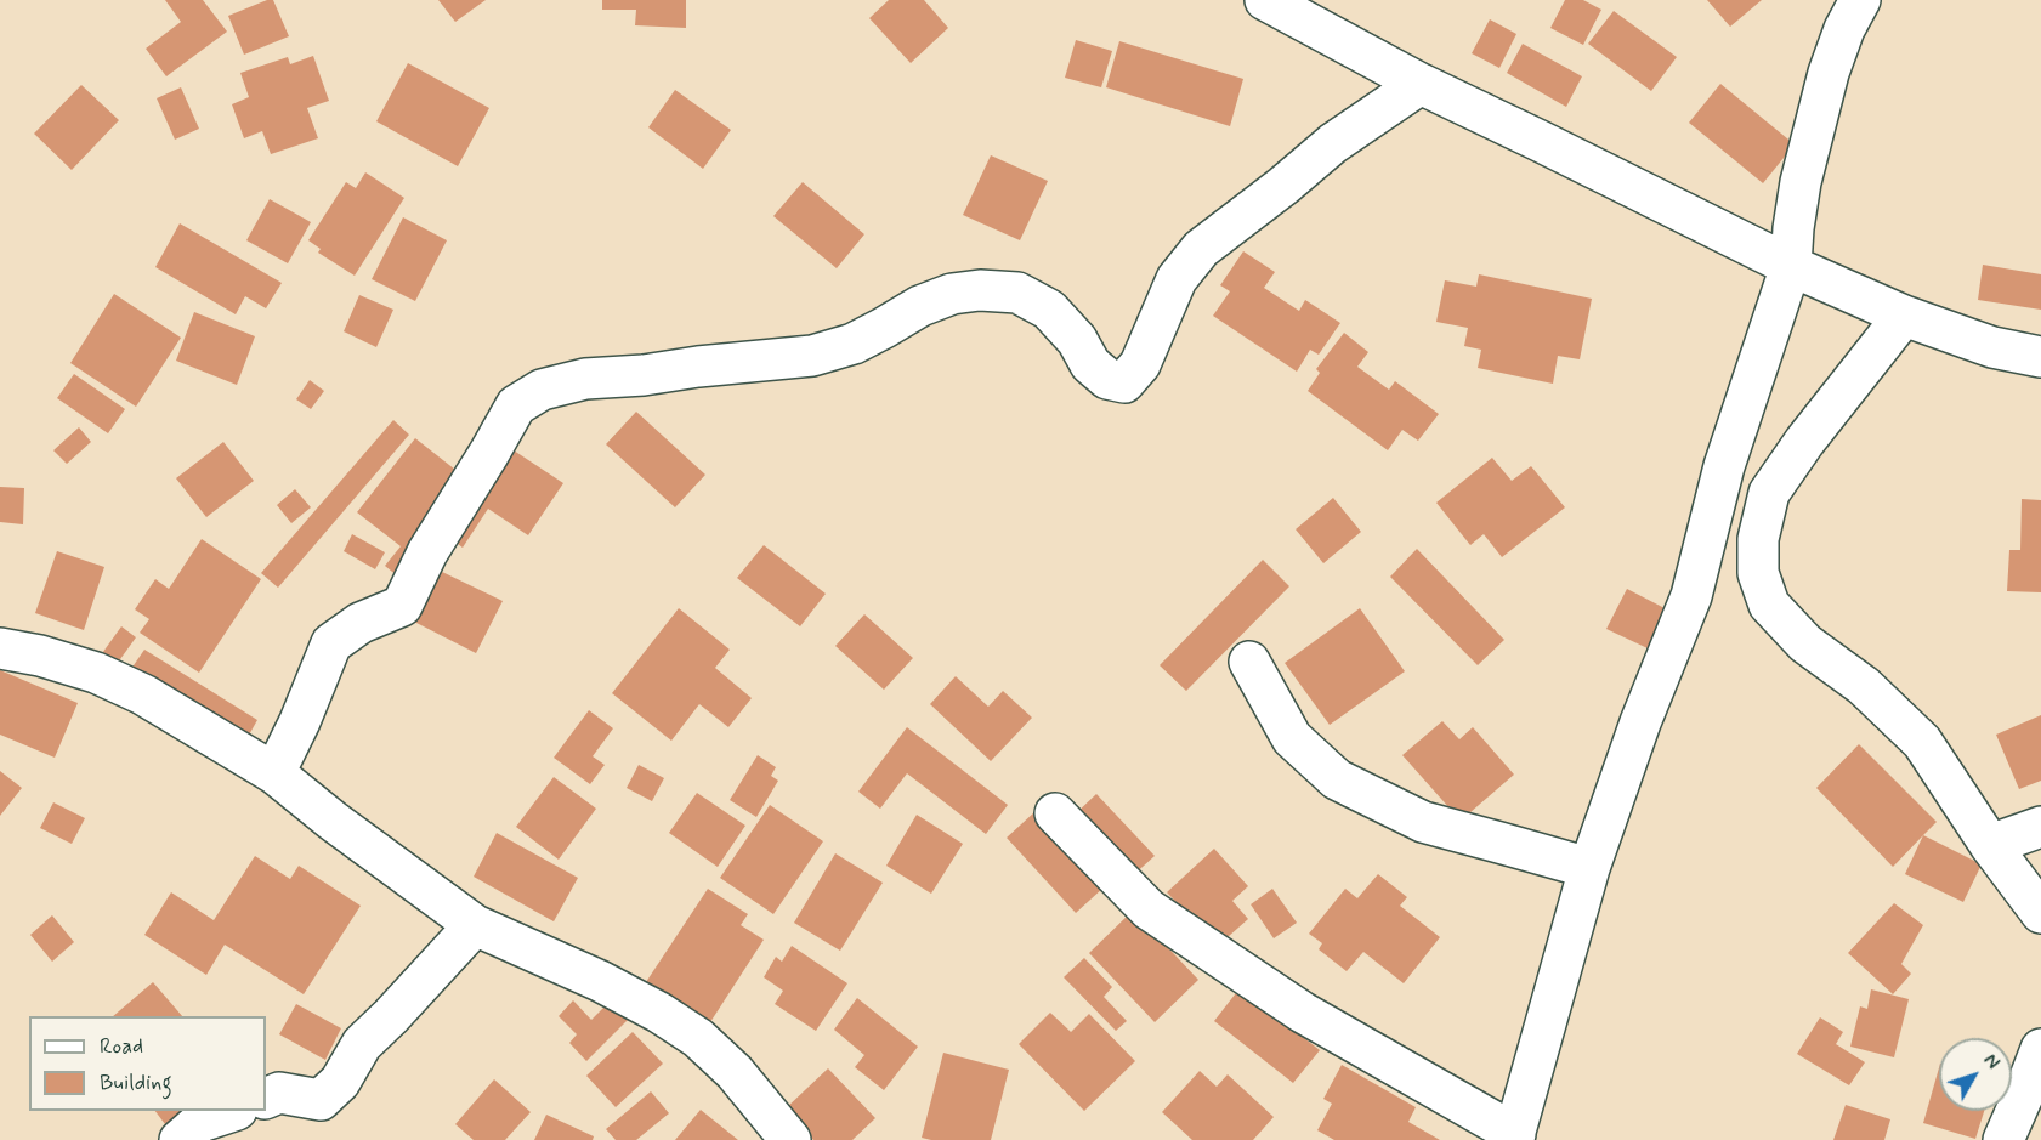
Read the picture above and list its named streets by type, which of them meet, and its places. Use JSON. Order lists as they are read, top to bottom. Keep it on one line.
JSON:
{"legend":["Road","Building"],"north":"top right"}
